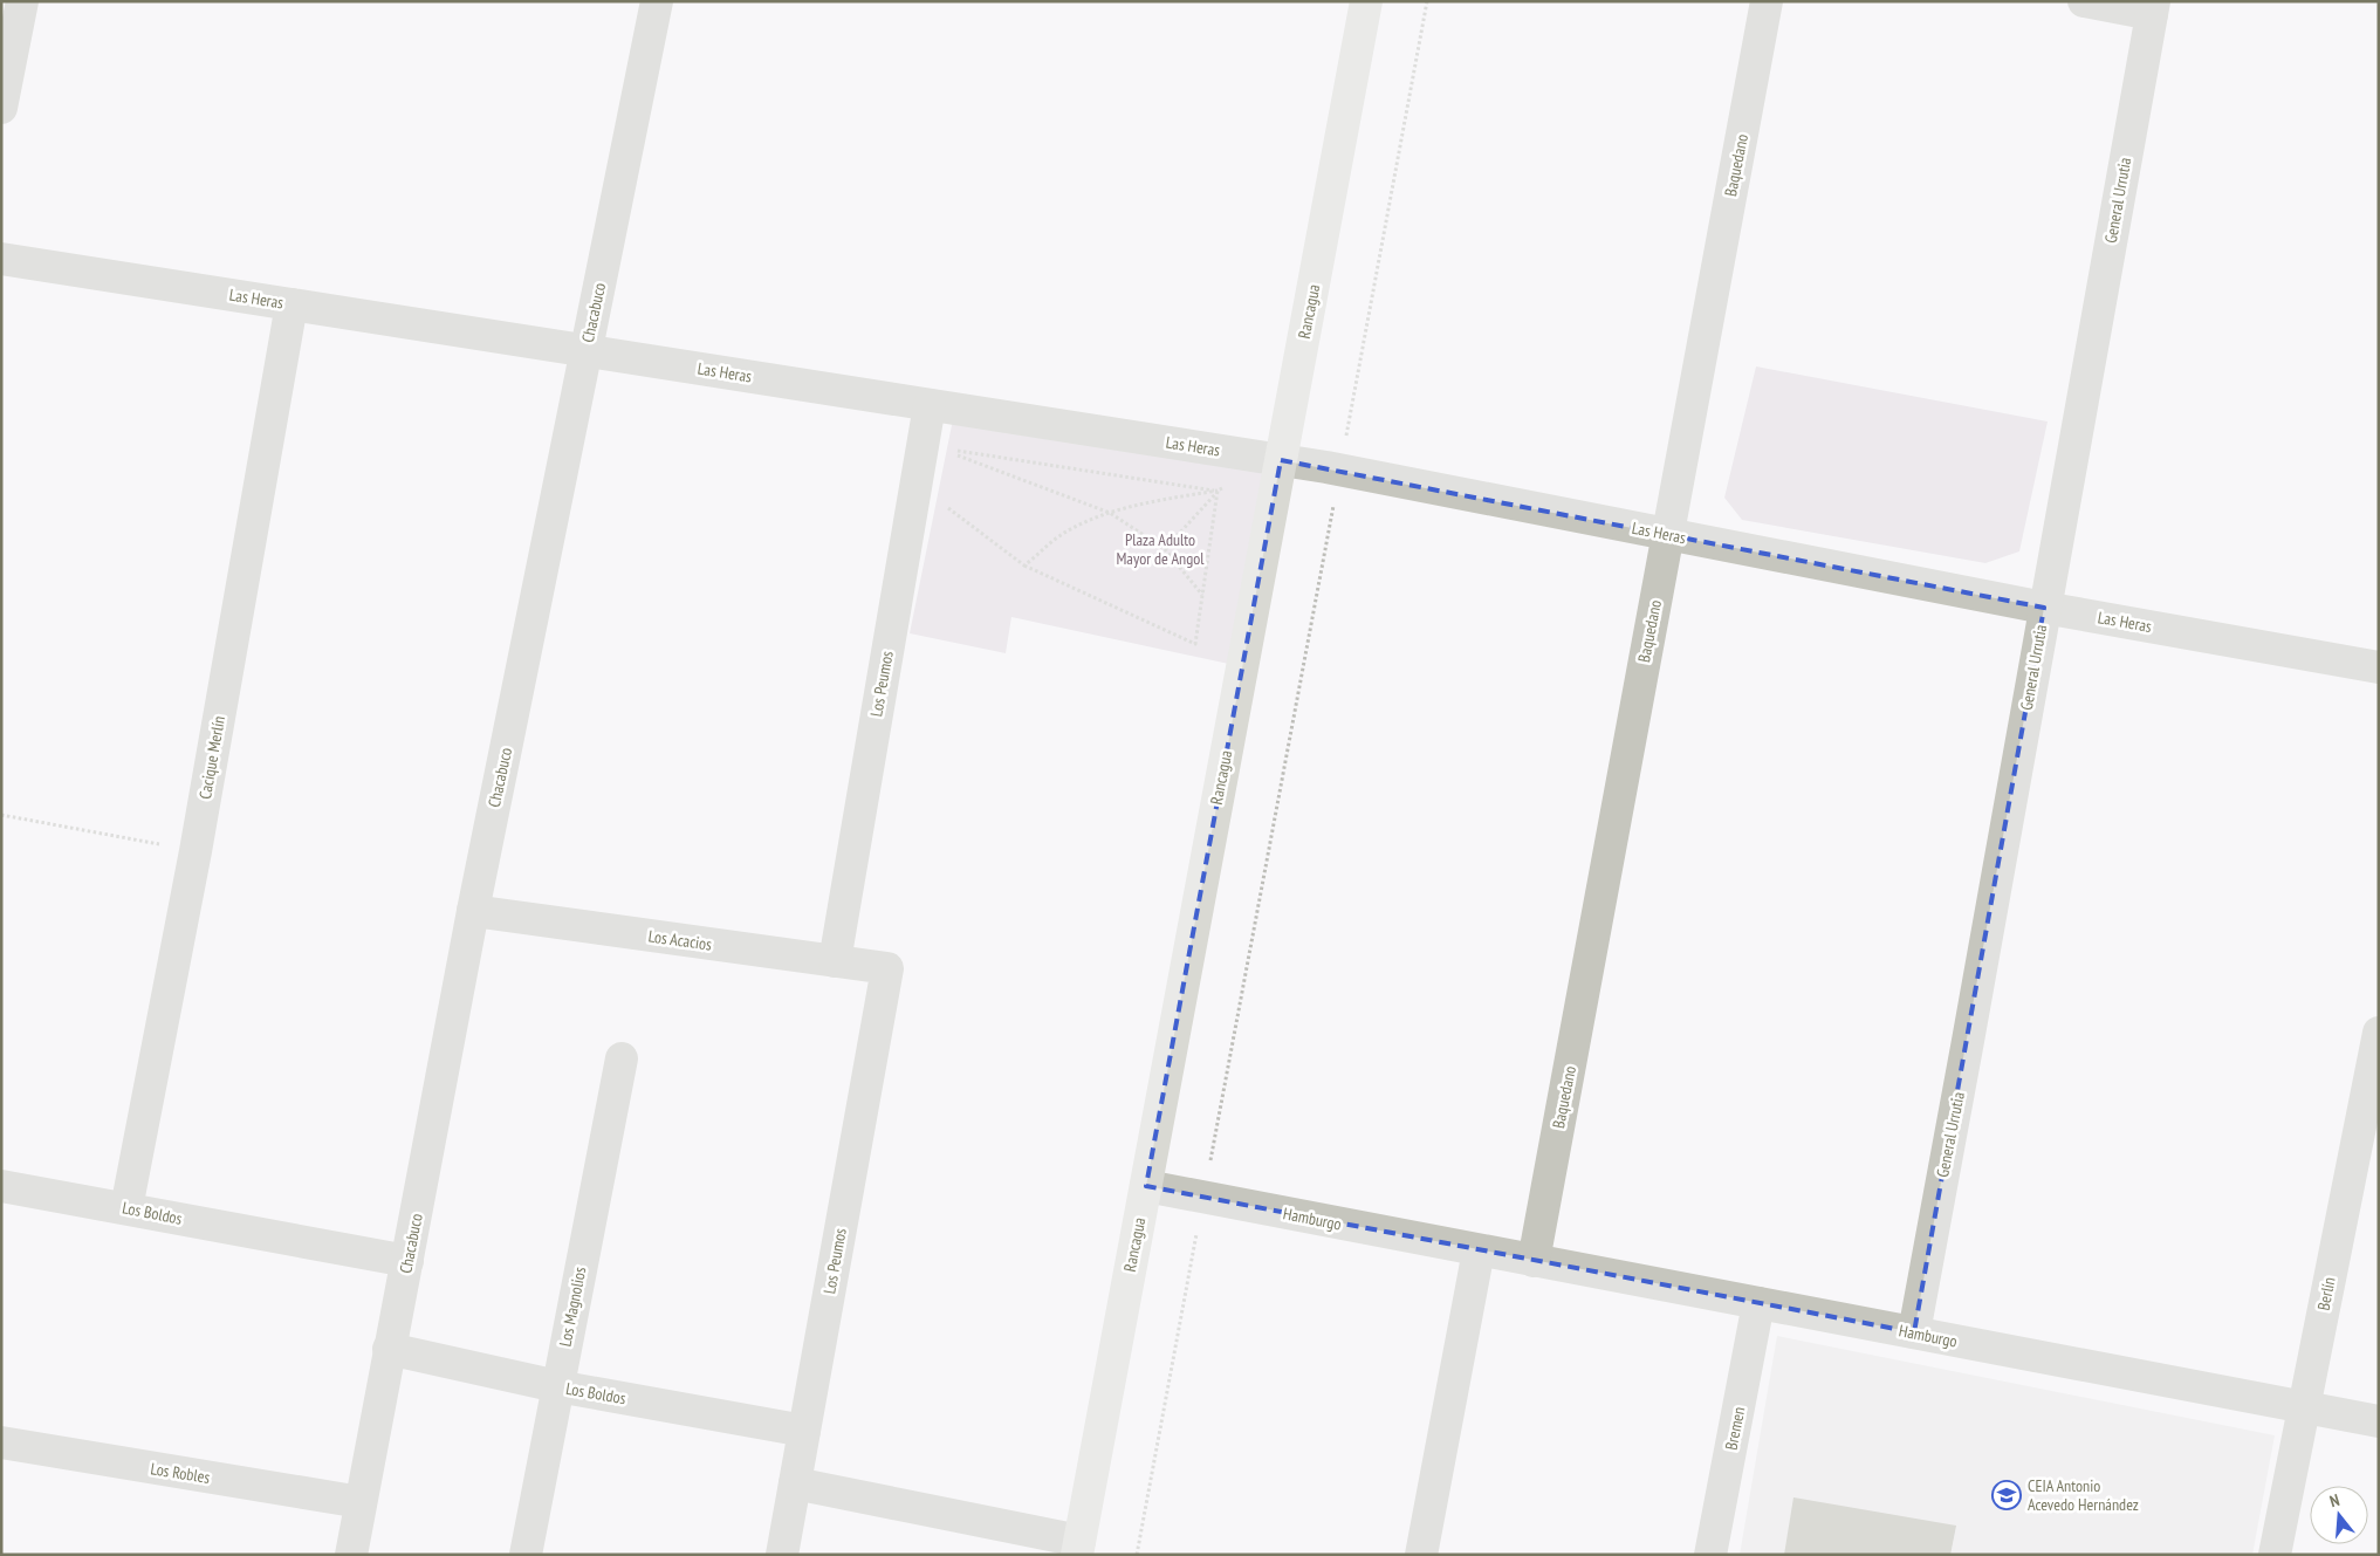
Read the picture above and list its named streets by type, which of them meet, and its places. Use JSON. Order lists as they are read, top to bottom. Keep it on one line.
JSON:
{"streets":{"main road":["Rancagua"],"street":["Baquedano","General Urrutia","Las Heras","Chacabuco","Los Peumos","Cacique Merlín","Los Acacios","Los Boldos","Hamburgo","Berlín","Los Magnolios","Bremen","Los Robles"]},"crossings":[["Baquedano","Las Heras"],["Baquedano","Hamburgo"],["General Urrutia","Las Heras"],["General Urrutia","Hamburgo"],["Las Heras","Rancagua"],["Las Heras","Chacabuco"],["Las Heras","Los Peumos"],["Las Heras","Cacique Merlín"],["Rancagua","Hamburgo"],["Chacabuco","Los Acacios"],["Chacabuco","Los Boldos"],["Chacabuco","Los Robles"],["Los Peumos","Los Acacios"],["Los Peumos","Los Boldos"],["Cacique Merlín","Los Boldos"],["Los Boldos","Los Magnolios"],["Hamburgo","Berlín"],["Hamburgo","Bremen"]],"parks":["Plaza Adulto Mayor de Angol"],"places":{"school or university":["CEIA Antonio Acevedo Hernández"]},"north":"top"}
